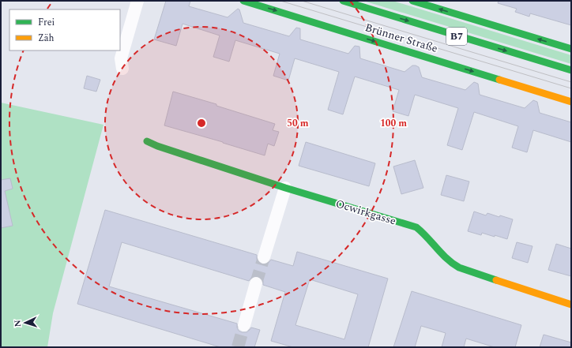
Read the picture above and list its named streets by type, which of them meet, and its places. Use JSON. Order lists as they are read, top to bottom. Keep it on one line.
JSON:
{"streets":{"street":["B7","Brünner Straße","Ocwirkgasse"]},"one_way":["Brünner Straße"],"legend":["Frei","Zäh"],"north":"left","rings":["50 m","100 m"]}
